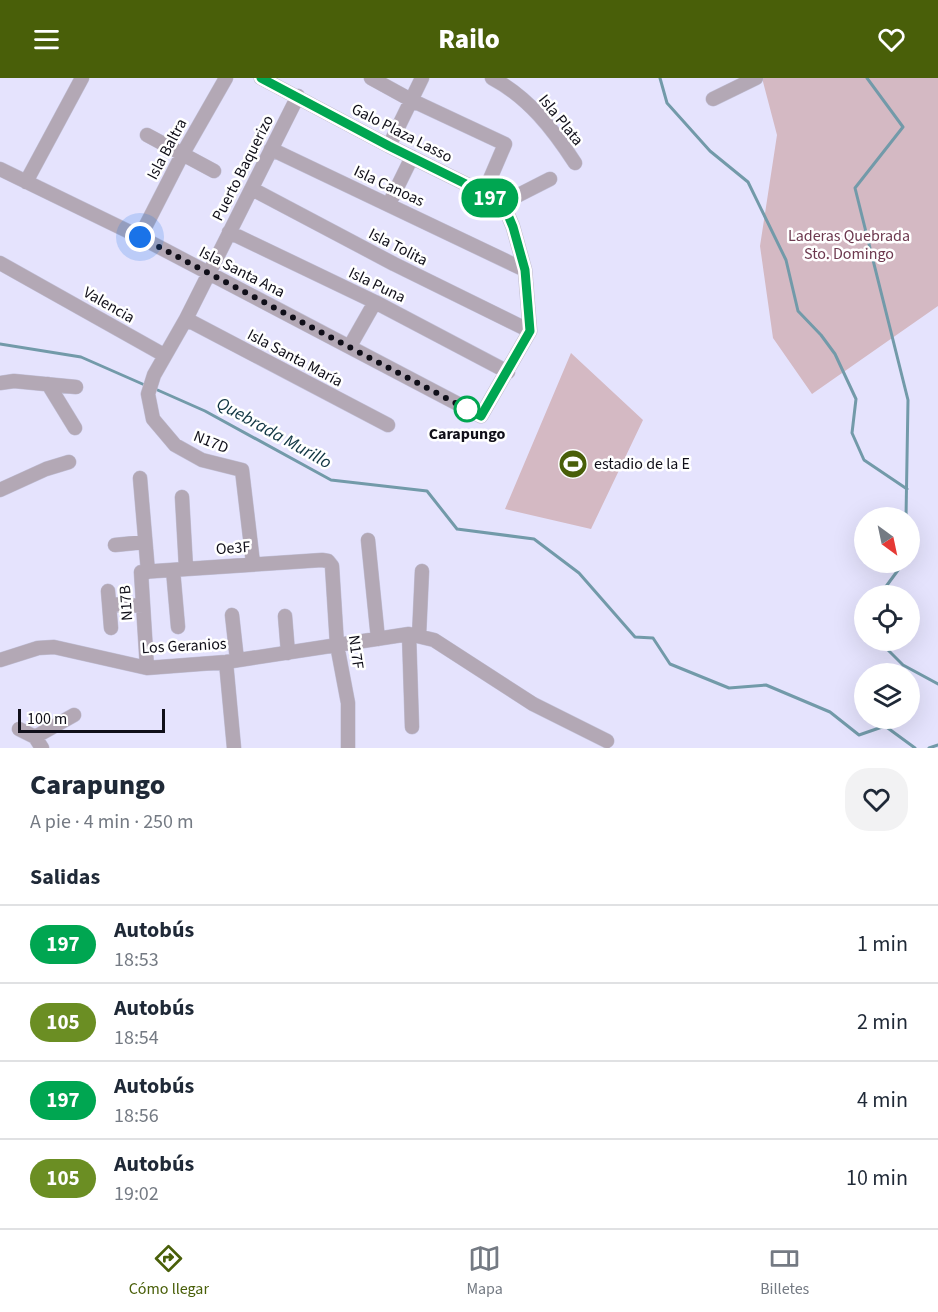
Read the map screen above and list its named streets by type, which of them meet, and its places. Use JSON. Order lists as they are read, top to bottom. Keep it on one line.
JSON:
{"streets":{"street":["Isla Plata","Galo Plaza Lasso","Isla Baltra","Puerto Baquerizo","Isla Canoas","Isla Tolita","Isla Santa Ana","Isla Puna","Valencia","Isla Santa María","N17D","Oe3F","N17B","Los Geranios","N17F"]},"crossings":[["Galo Plaza Lasso","Puerto Baquerizo"],["Galo Plaza Lasso","Isla Canoas"],["Galo Plaza Lasso","Isla Tolita"],["Isla Baltra","Isla Santa Ana"],["Puerto Baquerizo","Isla Canoas"],["Puerto Baquerizo","Isla Tolita"],["Puerto Baquerizo","Isla Santa Ana"],["Puerto Baquerizo","Isla Puna"],["Puerto Baquerizo","Isla Santa María"],["Isla Santa Ana","Isla Puna"],["Valencia","N17D"],["N17D","Oe3F"],["Oe3F","N17B"],["Oe3F","N17F"],["N17B","Los Geranios"],["Los Geranios","N17F"]],"water":["Quebrada Murillo"],"parks":["Laderas Quebrada Sto. Domingo"],"places":{"other":["Carapungo"],"sports":["estadio de la E"]},"lines":["bus line 197"],"scale_bar":"100 m","north":"bottom right","page":{"header":"Railo","on_map":"197","scale":"100 m","heading":[["Carapungo","A pie · 4 min · 250 m"],"Salidas"],"list":[{"mark":"197","name":"Autobús","note":"18:53","value":"1 min"},{"mark":"105","name":"Autobús","note":"18:54","value":"2 min"},{"mark":"197","name":"Autobús","note":"18:56","value":"4 min"},{"mark":"105","name":"Autobús","note":"19:02","value":"10 min"}],"tabs":["Cómo llegar","Mapa","Billetes"]}}
